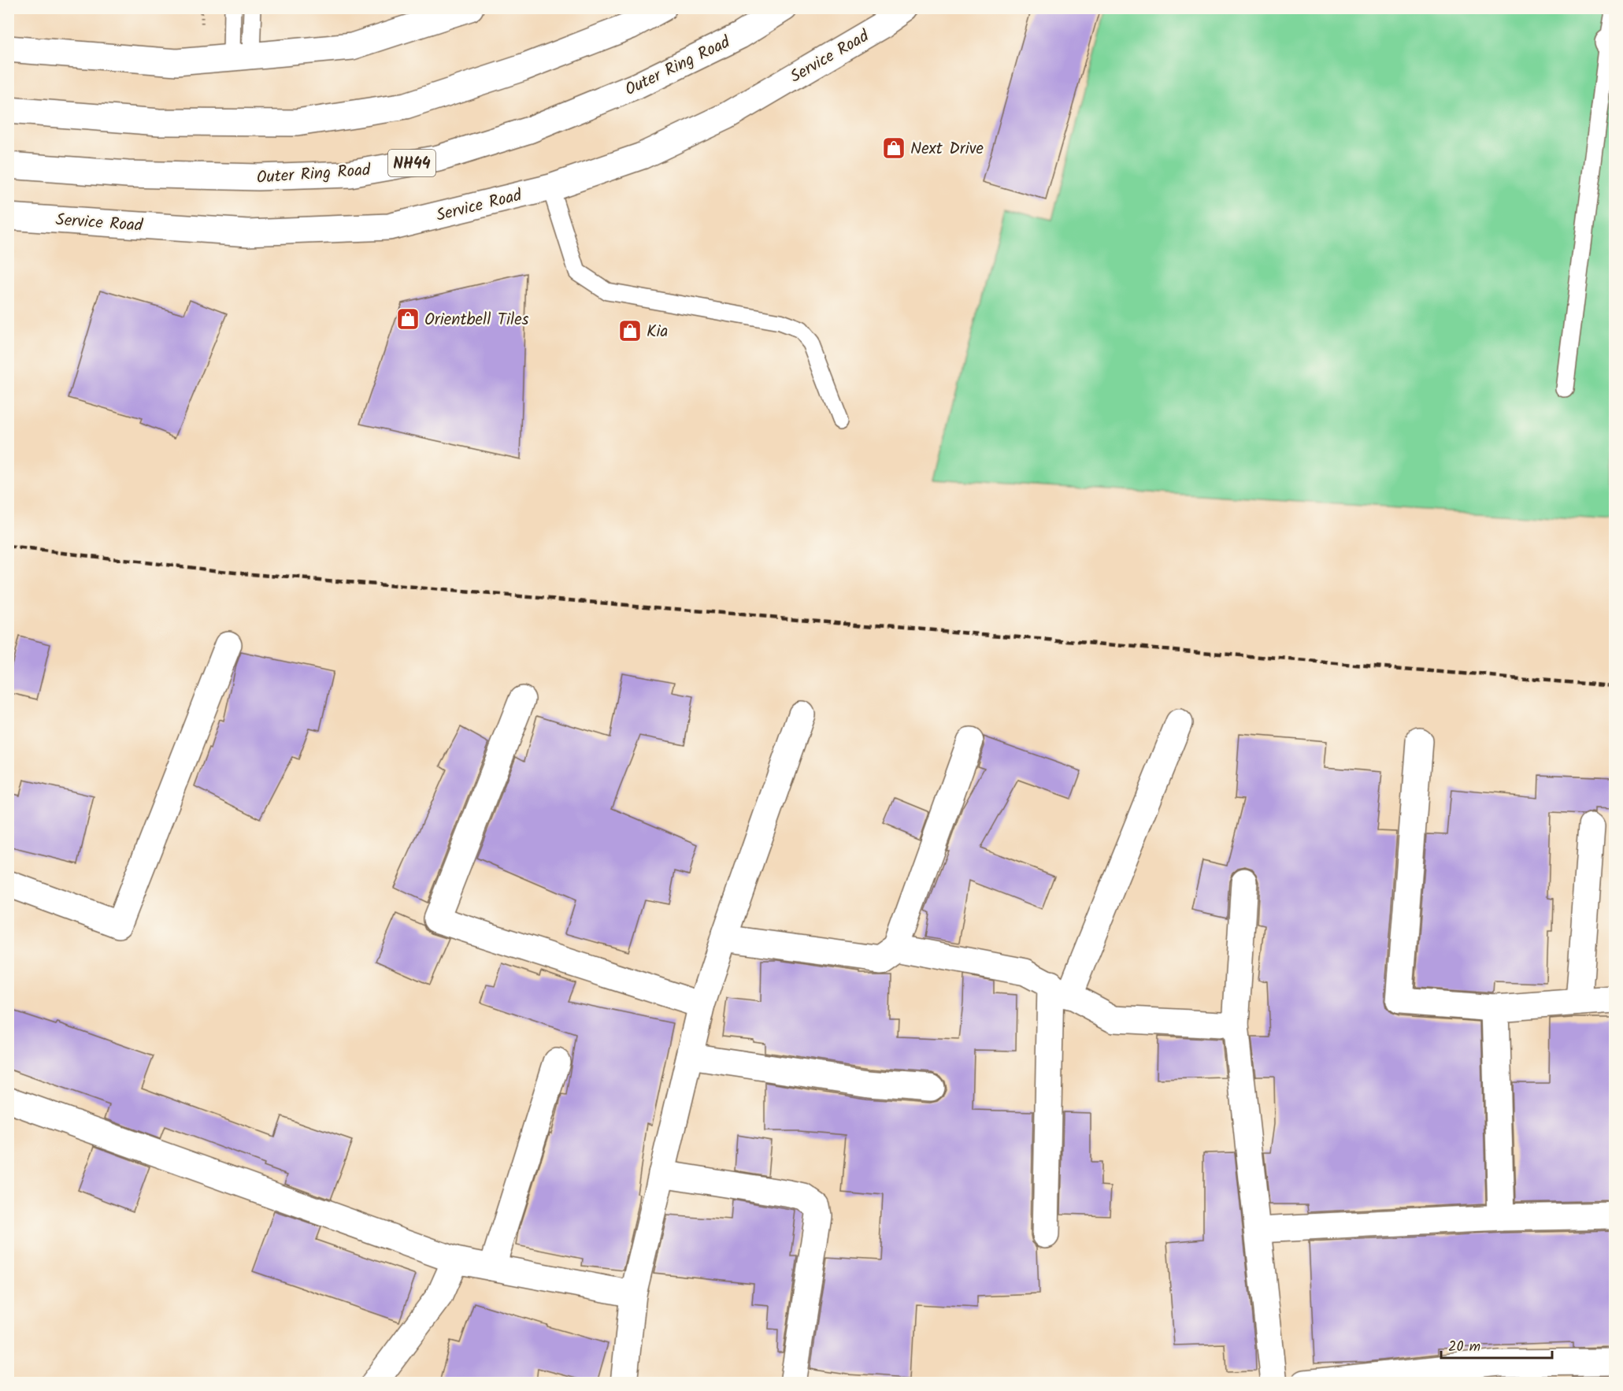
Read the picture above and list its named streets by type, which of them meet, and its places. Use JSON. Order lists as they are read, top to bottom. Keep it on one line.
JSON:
{"streets":{"main road":["Service Road","Outer Ring Road","NH44"]},"places":{"shop":["Next Drive","Orientbell Tiles","Kia"]},"scale_bar":"20 m"}
